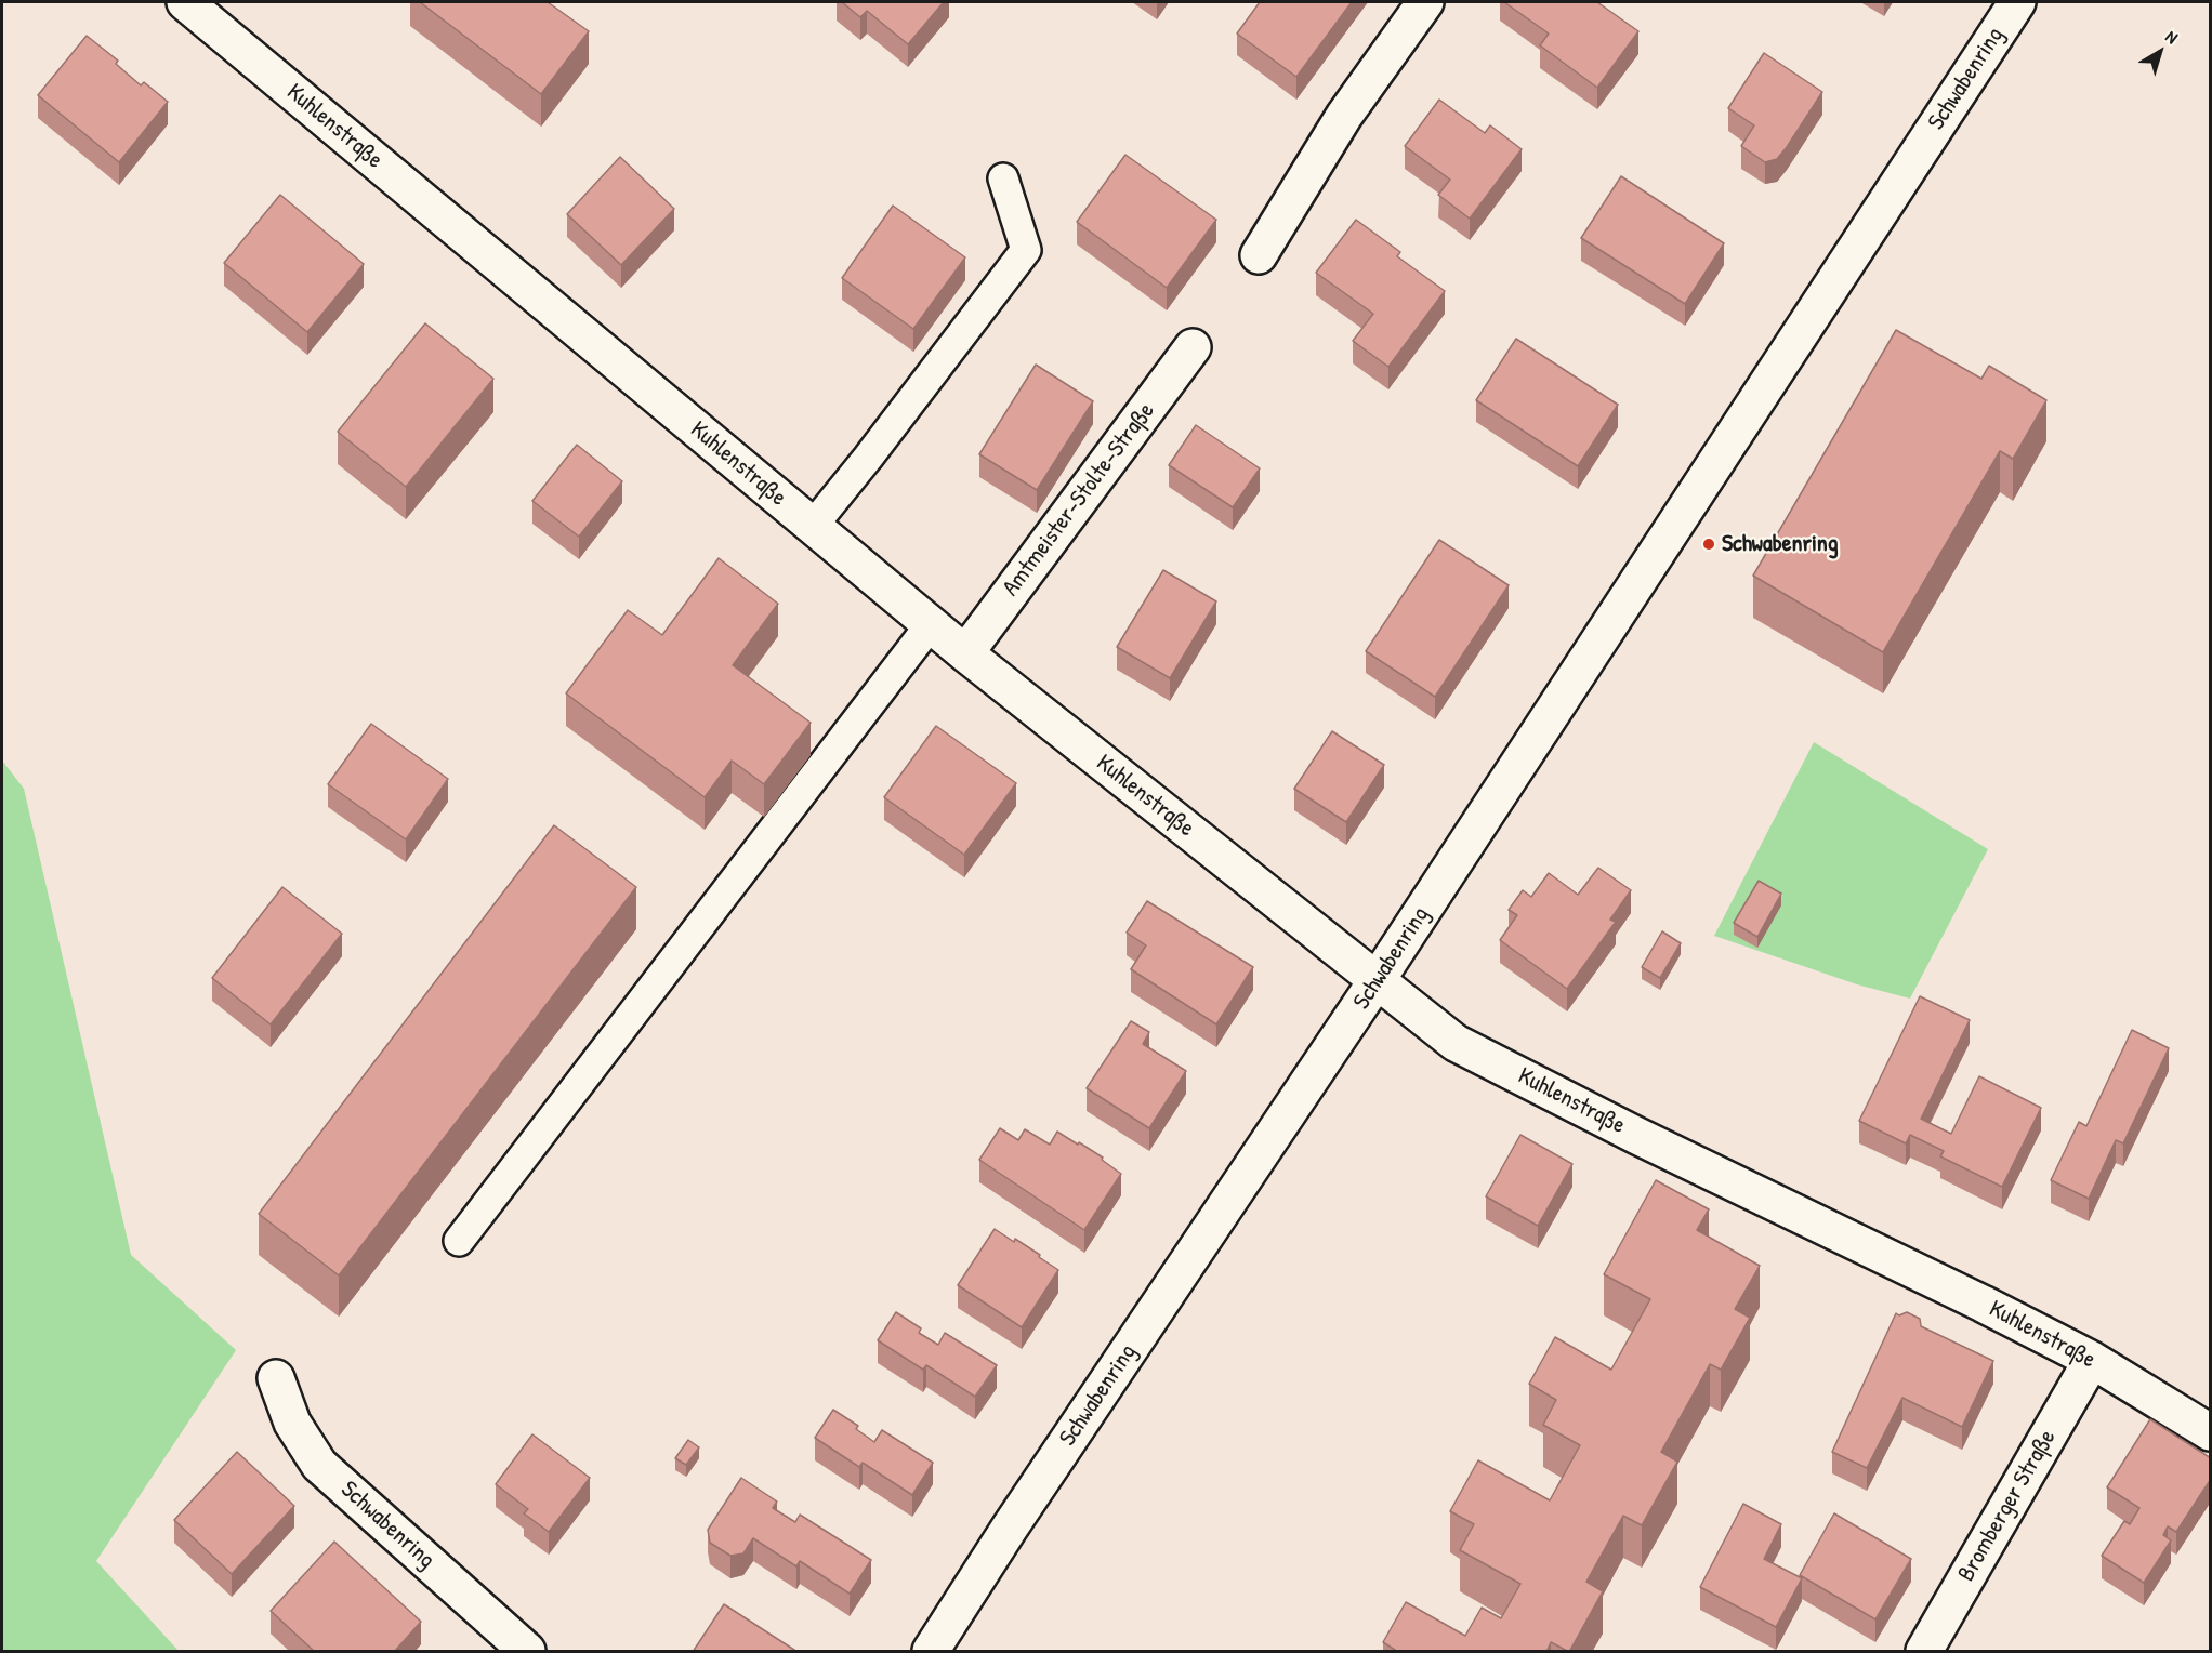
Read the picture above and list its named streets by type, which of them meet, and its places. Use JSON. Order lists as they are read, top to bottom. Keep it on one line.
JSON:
{"streets":{"street":["Schwabenring","Kuhlenstraße","Amtmeister-Stolte-Straße","Bromberger Straße"]},"crossings":[["Schwabenring","Kuhlenstraße"],["Kuhlenstraße","Amtmeister-Stolte-Straße"],["Kuhlenstraße","Bromberger Straße"]],"places":["Schwabenring"],"north":"top right"}
